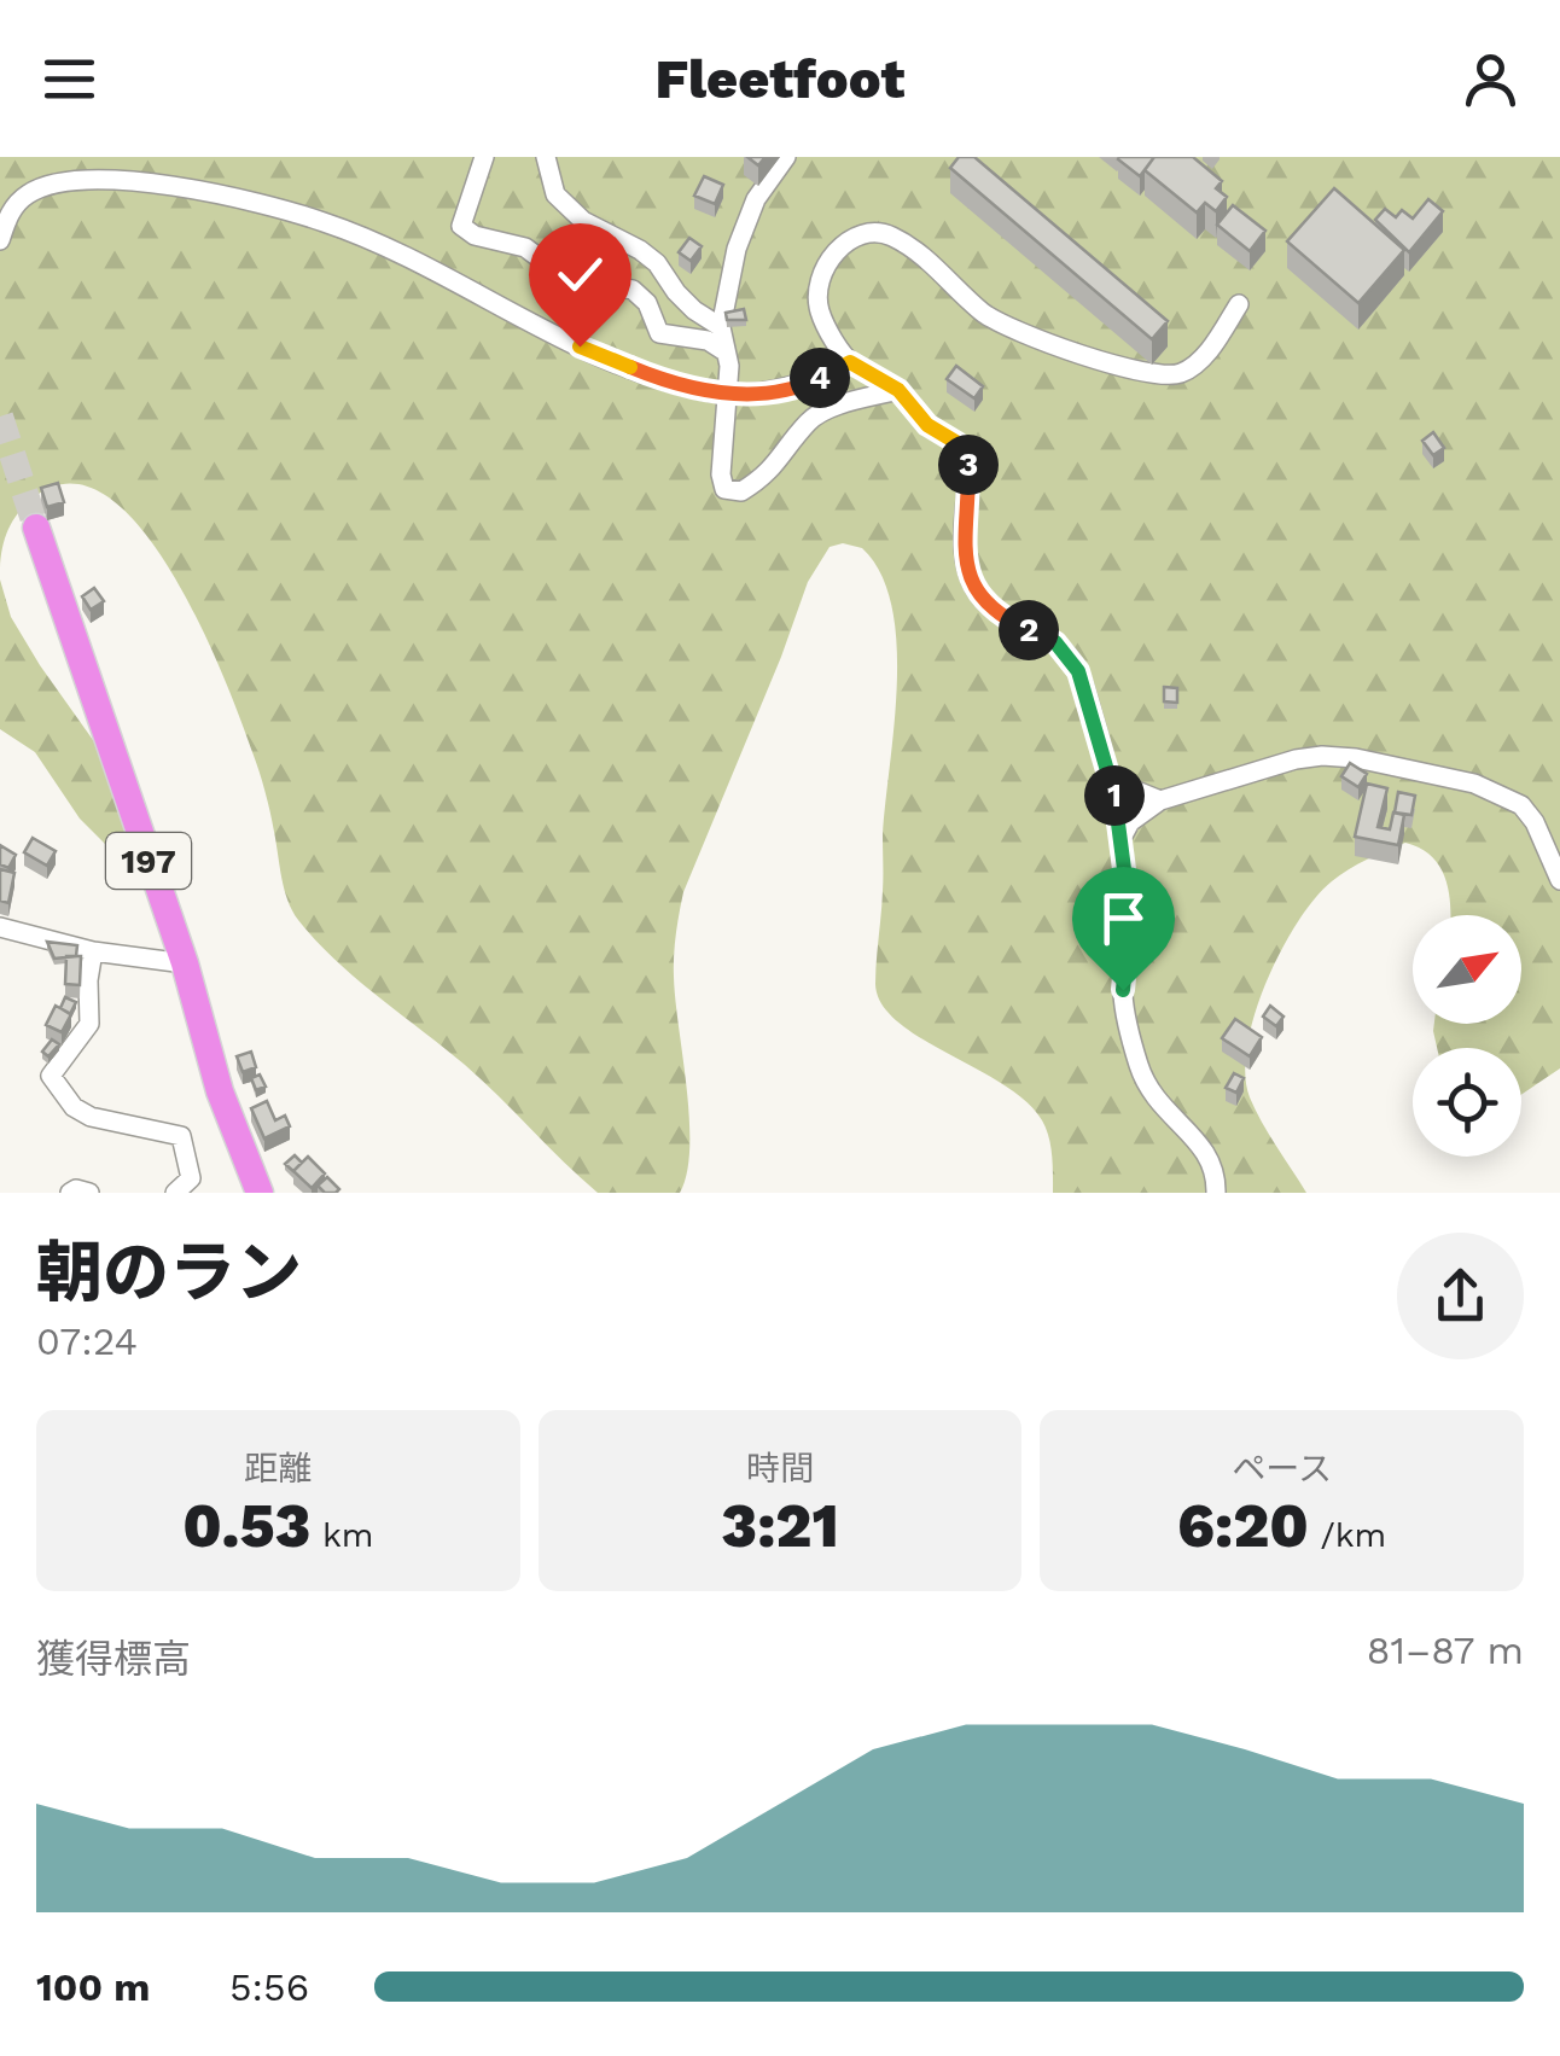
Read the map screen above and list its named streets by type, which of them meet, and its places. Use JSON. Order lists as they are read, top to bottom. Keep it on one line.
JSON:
{"streets":{"highway":["197"]},"north":"top right","page":{"header":"Fleetfoot","pins":["4","3","2","1"],"heading":["朝のラン","07:24"],"stats":[["距離","0.53 km"],["時間","3:21"],["ペース","6:20 /km"]],"chart":["獲得標高","81–87 m"],"list":[{"name":"100 m","note":"5:56"}]}}
